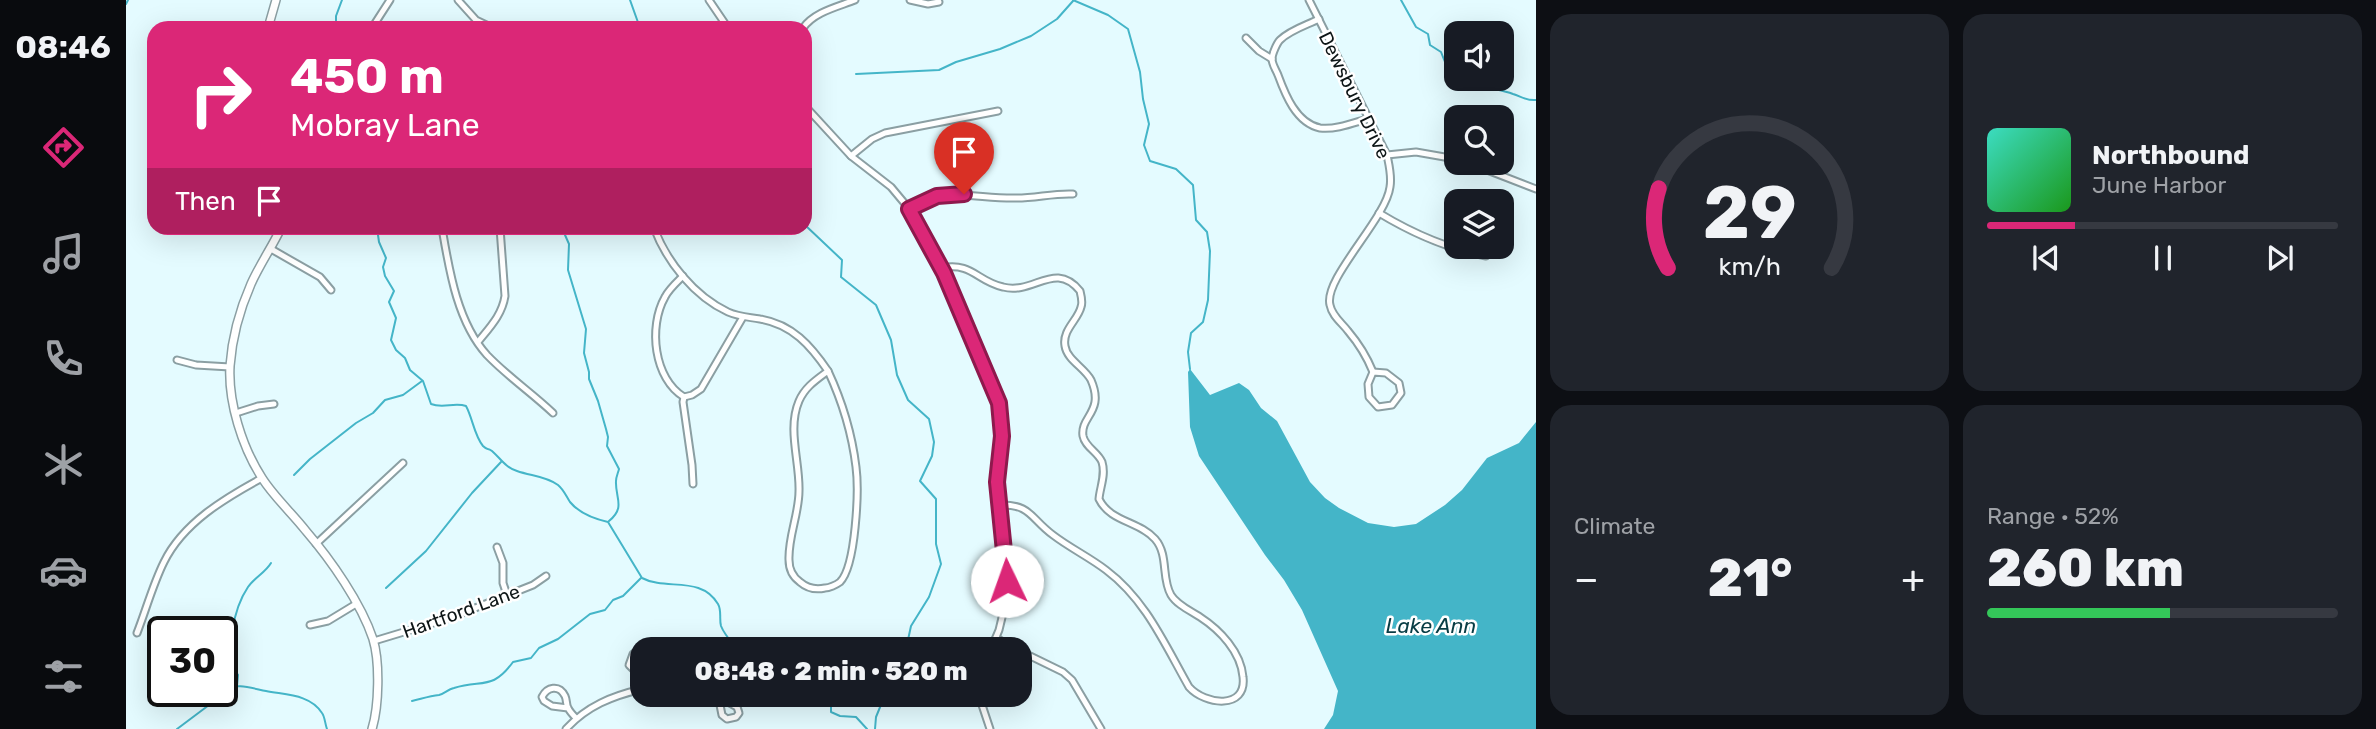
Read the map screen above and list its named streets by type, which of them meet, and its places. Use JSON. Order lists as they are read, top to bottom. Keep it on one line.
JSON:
{"streets":{"street":["Dewsbury Drive","Hartford Lane"]},"water":["Lake Ann"],"page":{"tabs":"08:46","turn":["450 m","Mobray Lane"],"song":["Northbound","June Harbor"],"then":"Then","tile":["Climate",["Range · 52%","260 km"]],"heat":["−","21°","+"],"limit":"30","trip":"08:48 · 2 min · 520 m","gauge":["29","km/h"]}}
